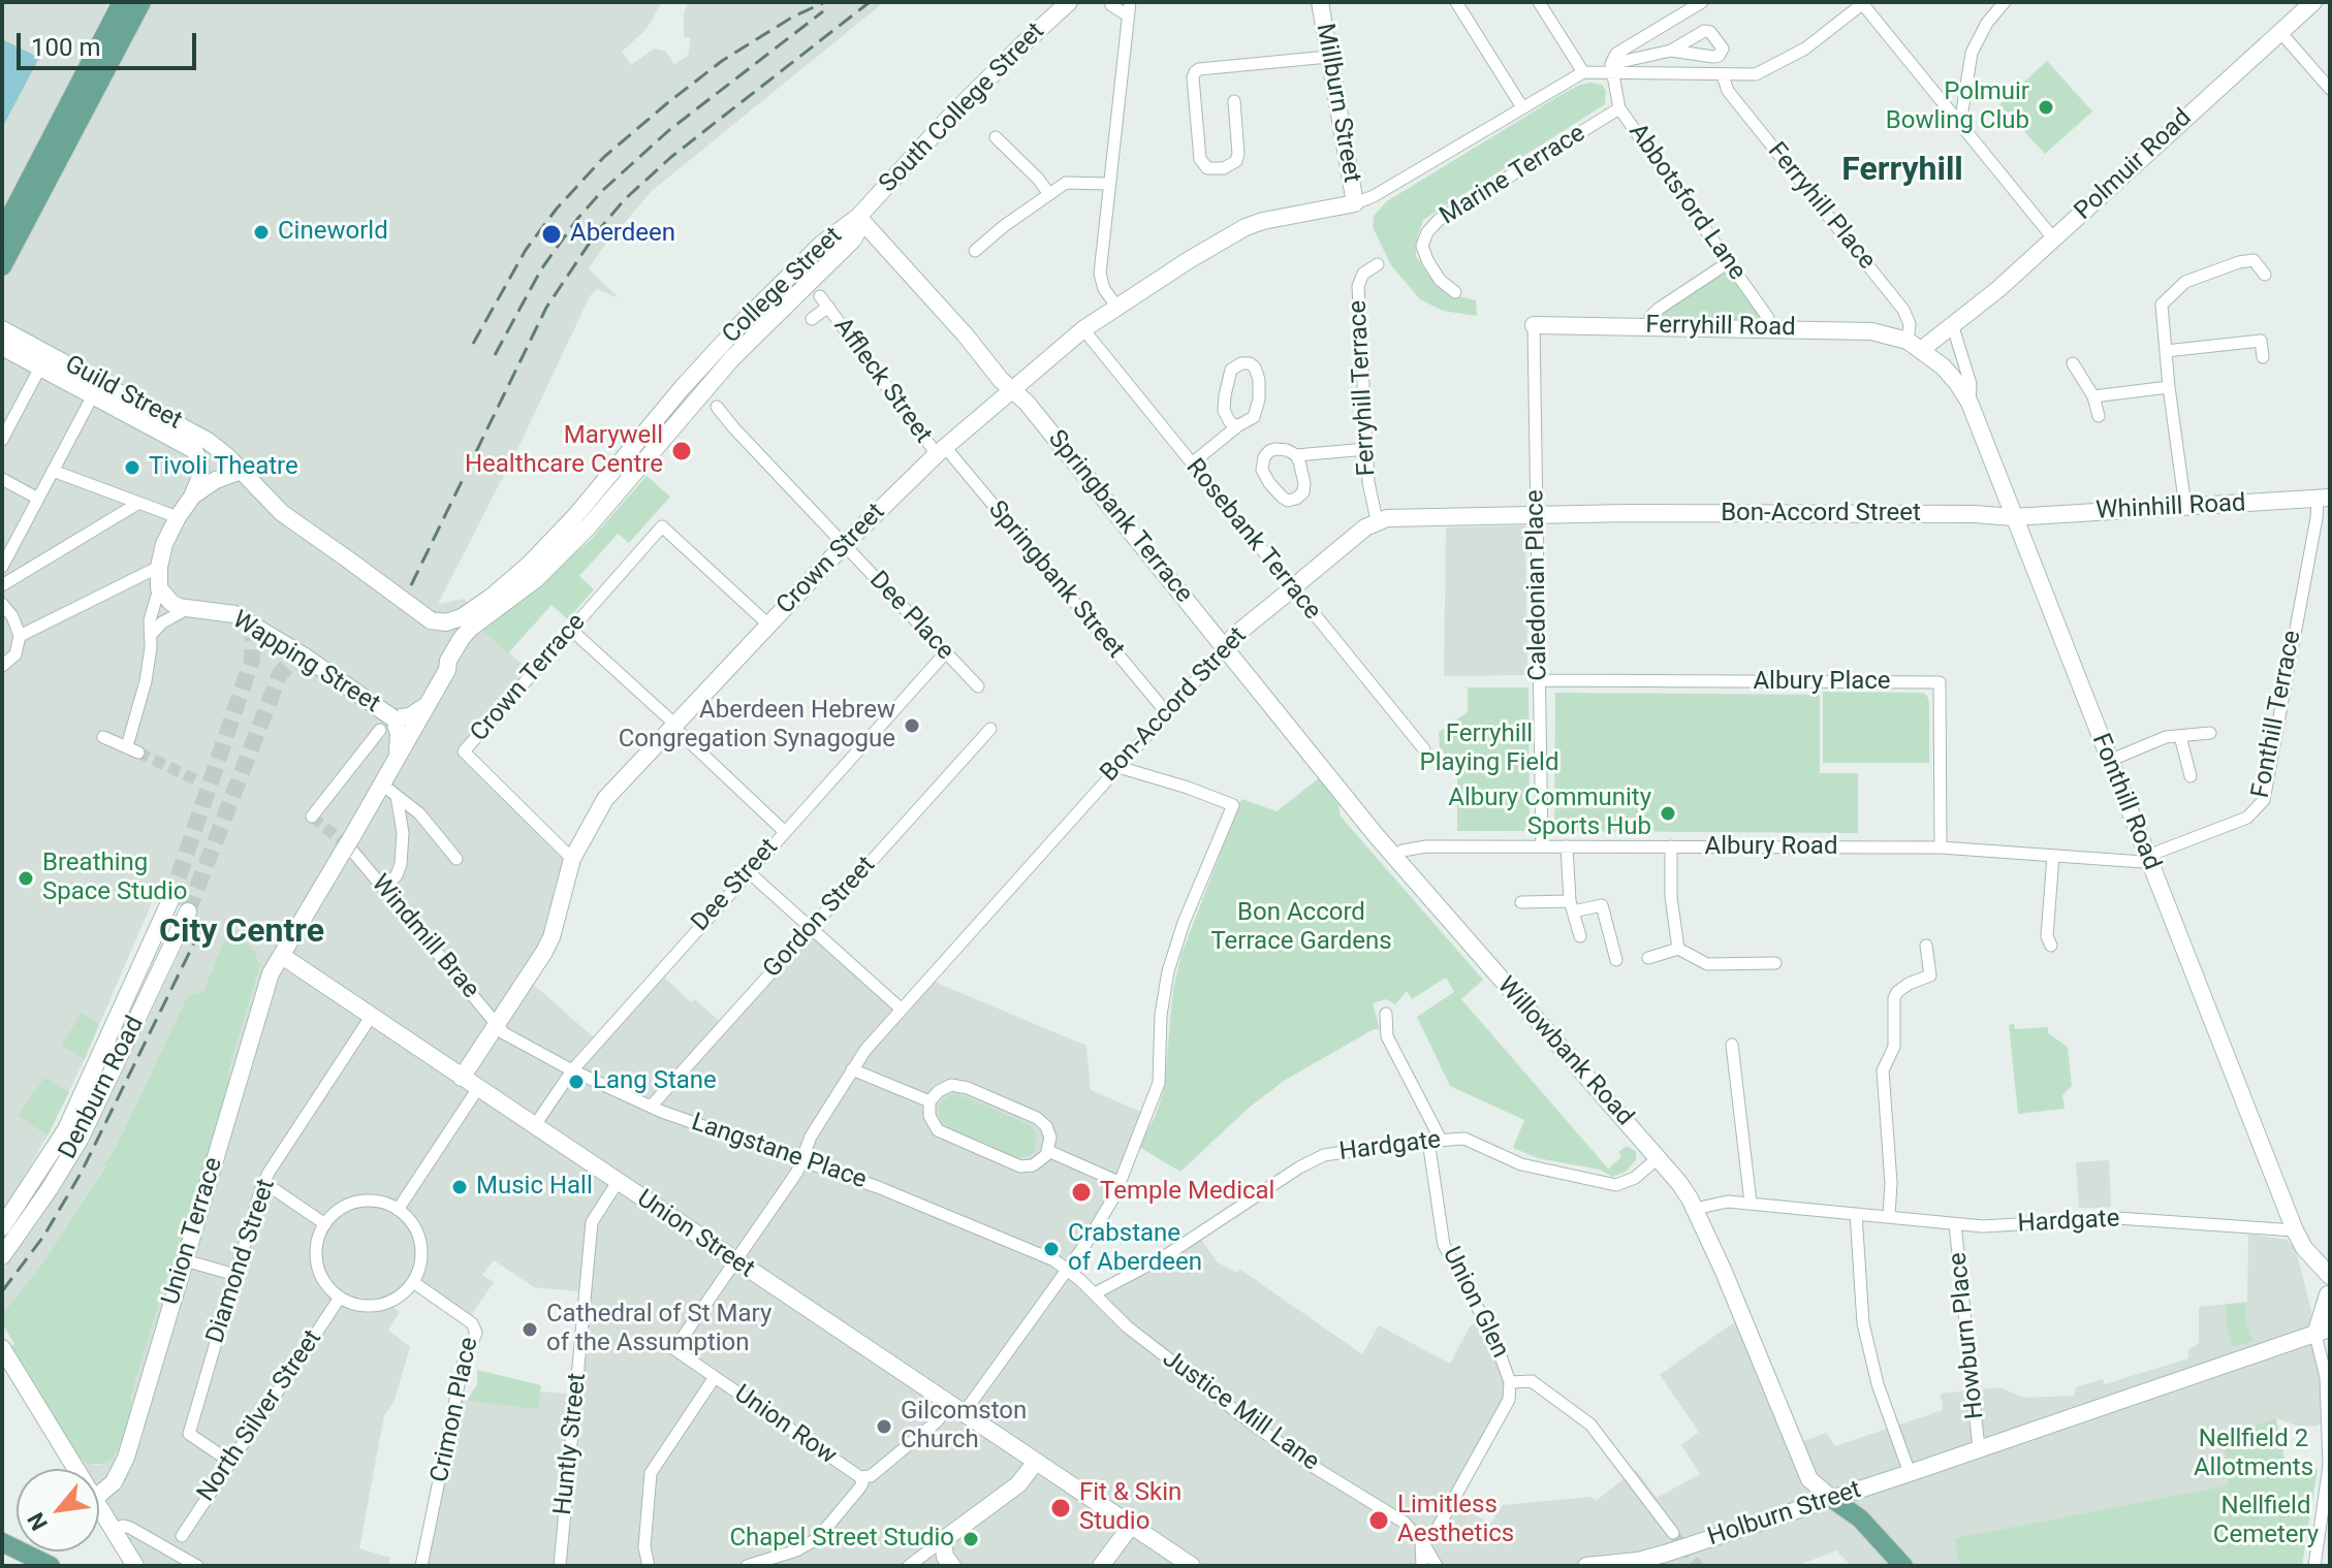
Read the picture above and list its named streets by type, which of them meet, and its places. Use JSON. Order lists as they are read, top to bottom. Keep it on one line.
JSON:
{"streets":{"street":["Millburn Street","South College Street","Polmuir Road","Marine Terrace","Abbotsford Lane","Ferryhill Place","College Street","Ferryhill Road","Affleck Street","Ferryhill Terrace","Guild Street","Whinhill Road","Bon-Accord Street","Springbank Terrace","Rosebank Terrace","Crown Street","Springbank Street","Caledonian Place","Dee Place","Wapping Street","Crown Terrace","Albury Place","Fonthill Terrace","Fonthill Road","Albury Road","Dee Street","Gordon Street","Windmill Brae","Willowbank Road","Denburn Road","Hardgate","Langstane Place","Union Terrace","Union Street","Diamond Street","Union Glen","Howburn Place","Crimon Place","Justice Mill Lane","North Silver Street","Union Row","Huntly Street","Holburn Street"]},"crossings":[["Millburn Street","Crown Street"],["South College Street","College Street"],["South College Street","Springbank Terrace"],["Polmuir Road","Ferryhill Place"],["Polmuir Road","Ferryhill Road"],["Polmuir Road","Fonthill Road"],["Marine Terrace","Abbotsford Lane"],["Abbotsford Lane","Ferryhill Road"],["Ferryhill Place","Ferryhill Road"],["Ferryhill Place","Fonthill Road"],["College Street","Guild Street"],["College Street","Springbank Terrace"],["College Street","Wapping Street"],["College Street","Union Terrace"],["Ferryhill Road","Caledonian Place"],["Ferryhill Road","Fonthill Road"],["Affleck Street","Crown Street"],["Affleck Street","Springbank Street"],["Ferryhill Terrace","Bon-Accord Street"],["Whinhill Road","Bon-Accord Street"],["Whinhill Road","Fonthill Terrace"],["Whinhill Road","Fonthill Road"],["Bon-Accord Street","Springbank Terrace"],["Bon-Accord Street","Springbank Street"],["Bon-Accord Street","Caledonian Place"],["Bon-Accord Street","Fonthill Road"],["Bon-Accord Street","Willowbank Road"],["Bon-Accord Street","Langstane Place"],["Bon-Accord Street","Union Street"],["Bon-Accord Street","Union Row"],["Springbank Terrace","Crown Street"],["Springbank Terrace","Willowbank Road"],["Rosebank Terrace","Crown Street"],["Crown Street","Springbank Street"],["Crown Street","Dee Place"],["Crown Street","Crown Terrace"],["Crown Street","Windmill Brae"],["Crown Street","Langstane Place"],["Crown Street","Union Street"],["Caledonian Place","Albury Place"],["Caledonian Place","Albury Road"],["Dee Place","Dee Street"],["Albury Place","Albury Road"],["Fonthill Terrace","Fonthill Road"],["Fonthill Terrace","Albury Road"],["Fonthill Road","Albury Road"],["Fonthill Road","Hardgate"],["Albury Road","Willowbank Road"],["Dee Street","Langstane Place"],["Dee Street","Union Street"],["Gordon Street","Langstane Place"],["Windmill Brae","Langstane Place"],["Windmill Brae","Union Terrace"],["Willowbank Road","Hardgate"],["Willowbank Road","Holburn Street"],["Hardgate","Union Glen"],["Hardgate","Howburn Place"],["Hardgate","Justice Mill Lane"],["Langstane Place","Justice Mill Lane"],["Union Terrace","Union Street"],["Union Street","Diamond Street"],["Union Street","Union Row"],["Union Street","Huntly Street"],["Diamond Street","North Silver Street"],["Howburn Place","Holburn Street"],["Crimon Place","North Silver Street"]],"districts":["Ferryhill","City Centre"],"parks":["Ferryhill Playing Field","Bon Accord Terrace Gardens","Nellfield 2 Allotments","Nellfield Cemetery"],"places":["Polmuir Bowling Club","Cineworld","Aberdeen","Marywell Healthcare Centre","Tivoli Theatre","Aberdeen Hebrew Congregation Synagogue","Albury Community Sports Hub","Breathing Space Studio","Lang Stane","Music Hall","Temple Medical","Crabstane of Aberdeen","Cathedral of St Mary of the Assumption","Gilcomston Church","Fit & Skin Studio","Limitless Aesthetics","Chapel Street Studio"],"scale_bar":"100 m","north":"bottom left"}
